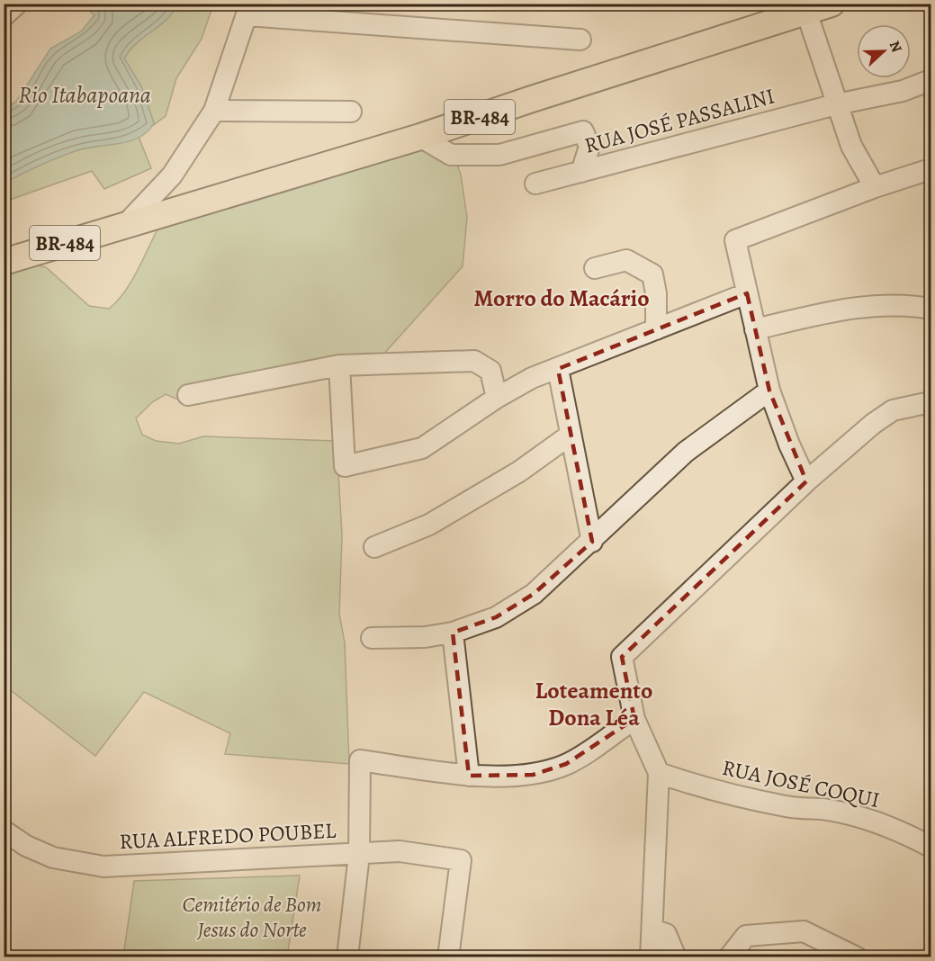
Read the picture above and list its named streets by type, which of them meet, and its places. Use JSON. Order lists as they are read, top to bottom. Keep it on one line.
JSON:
{"streets":{"main road":["BR-484"],"street":["RUA JOSÉ PASSALINI","RUA JOSÉ COQUI","RUA ALFREDO POUBEL"]},"districts":["Morro do Macário","Loteamento Dona Léa"],"water":["Rio Itabapoana"],"parks":["Cemitério de Bom Jesus do Norte"],"north":"right"}
